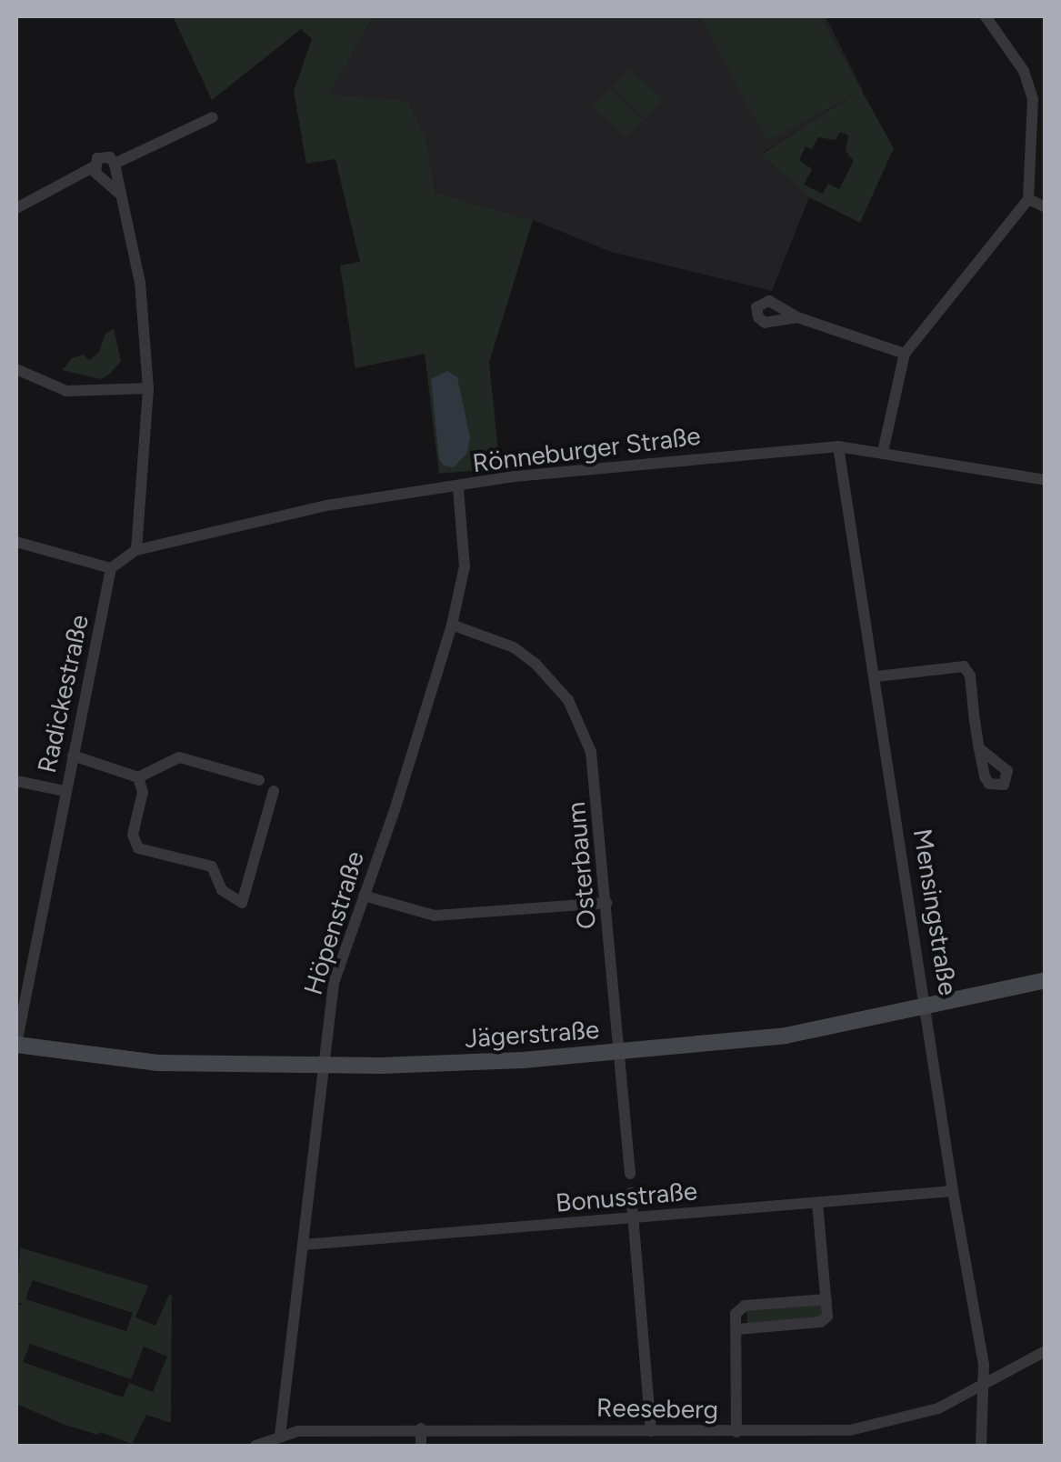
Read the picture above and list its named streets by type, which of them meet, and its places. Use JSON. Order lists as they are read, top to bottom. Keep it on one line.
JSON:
{"streets":{"street":["Rönneburger Straße","Radickestraße","Osterbaum","Mensingstraße","Höpenstraße","Jägerstraße","Bonusstraße","Reeseberg"]},"crossings":[["Rönneburger Straße","Mensingstraße"],["Rönneburger Straße","Höpenstraße"],["Radickestraße","Jägerstraße"],["Osterbaum","Höpenstraße"],["Osterbaum","Jägerstraße"],["Mensingstraße","Jägerstraße"],["Mensingstraße","Bonusstraße"],["Mensingstraße","Reeseberg"],["Höpenstraße","Jägerstraße"],["Höpenstraße","Bonusstraße"],["Höpenstraße","Reeseberg"]]}
